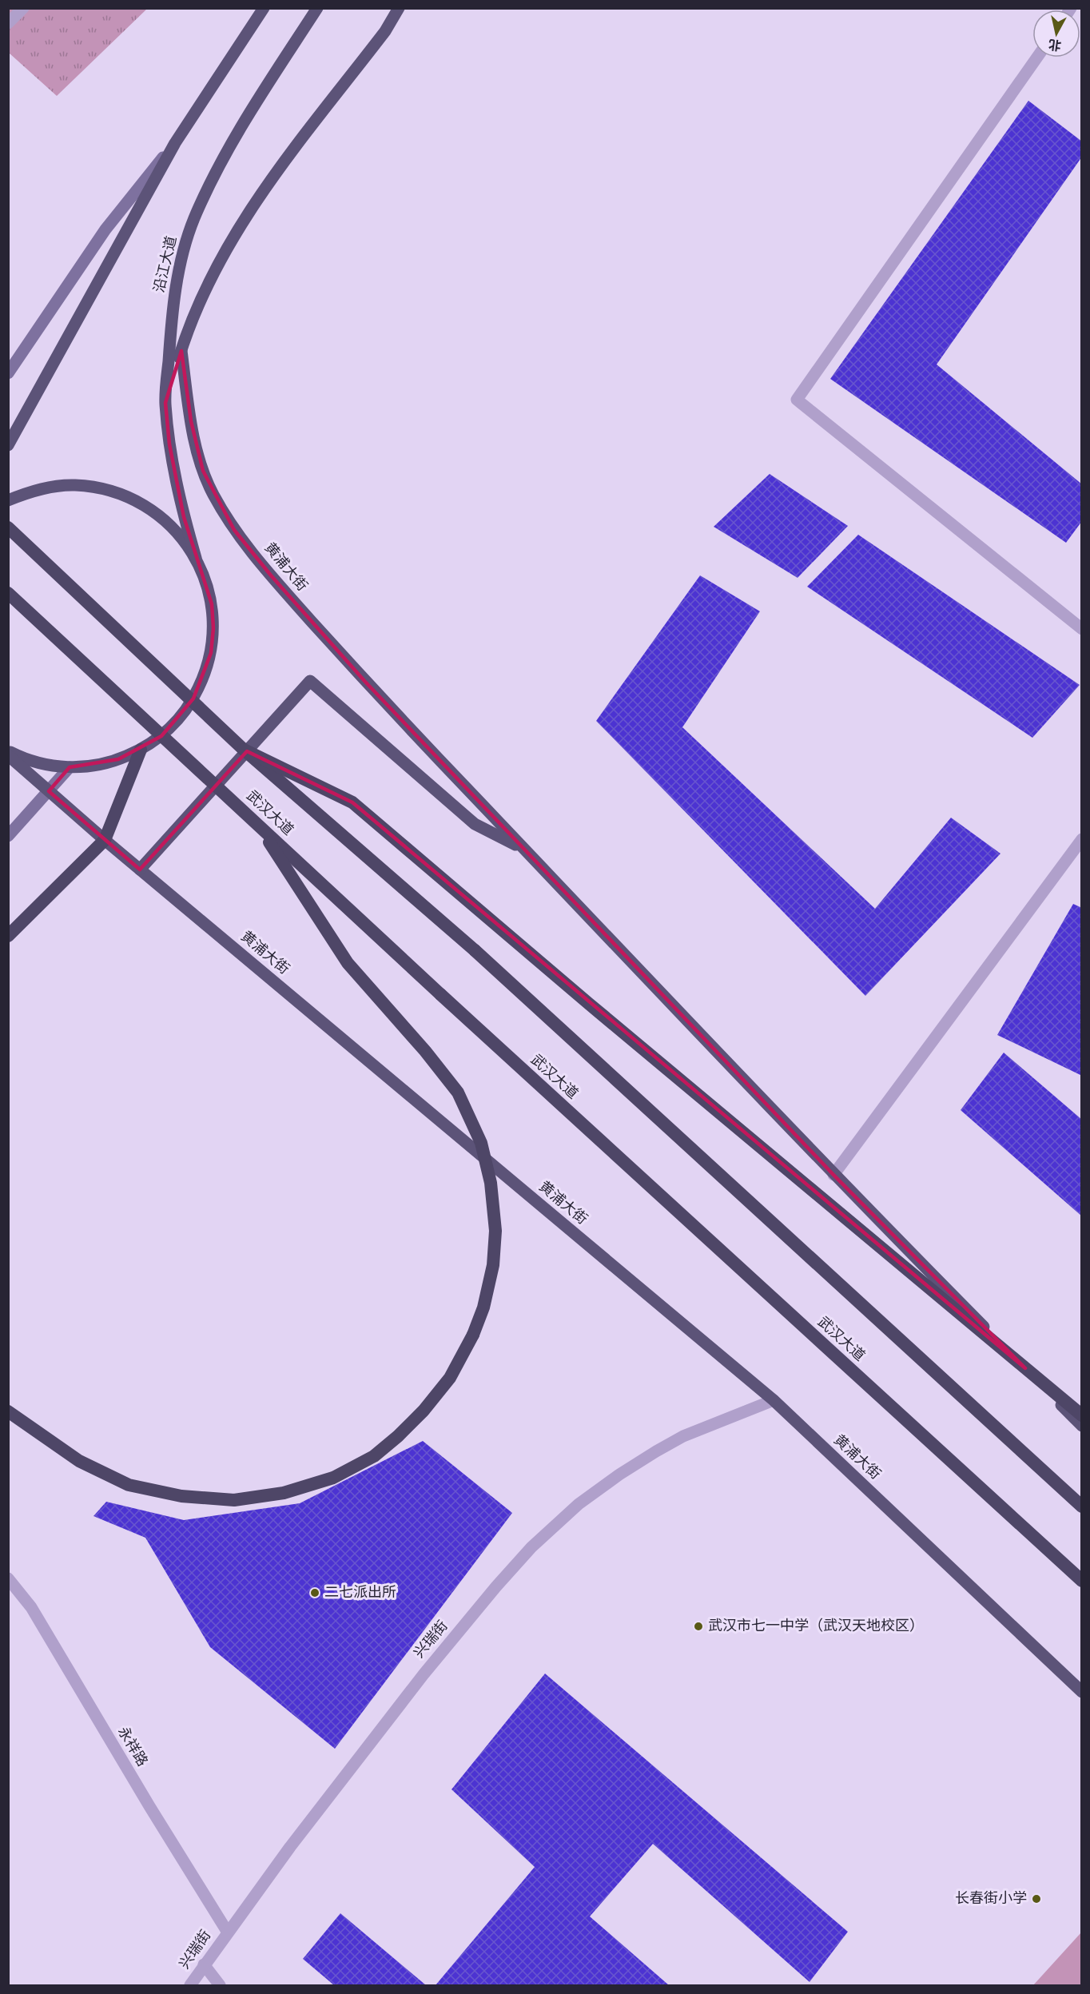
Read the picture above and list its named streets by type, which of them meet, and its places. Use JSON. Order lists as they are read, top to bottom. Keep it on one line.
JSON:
{"streets":{"highway":["武汉大道"],"main road":["沿江大道","黄浦大街"],"street":["兴瑞街","永祥路"]},"crossings":[["黄浦大街","兴瑞街"],["兴瑞街","永祥路"]],"places":["二七派出所","武汉市七一中学（武汉天地校区）","长春街小学"],"north":"bottom"}
